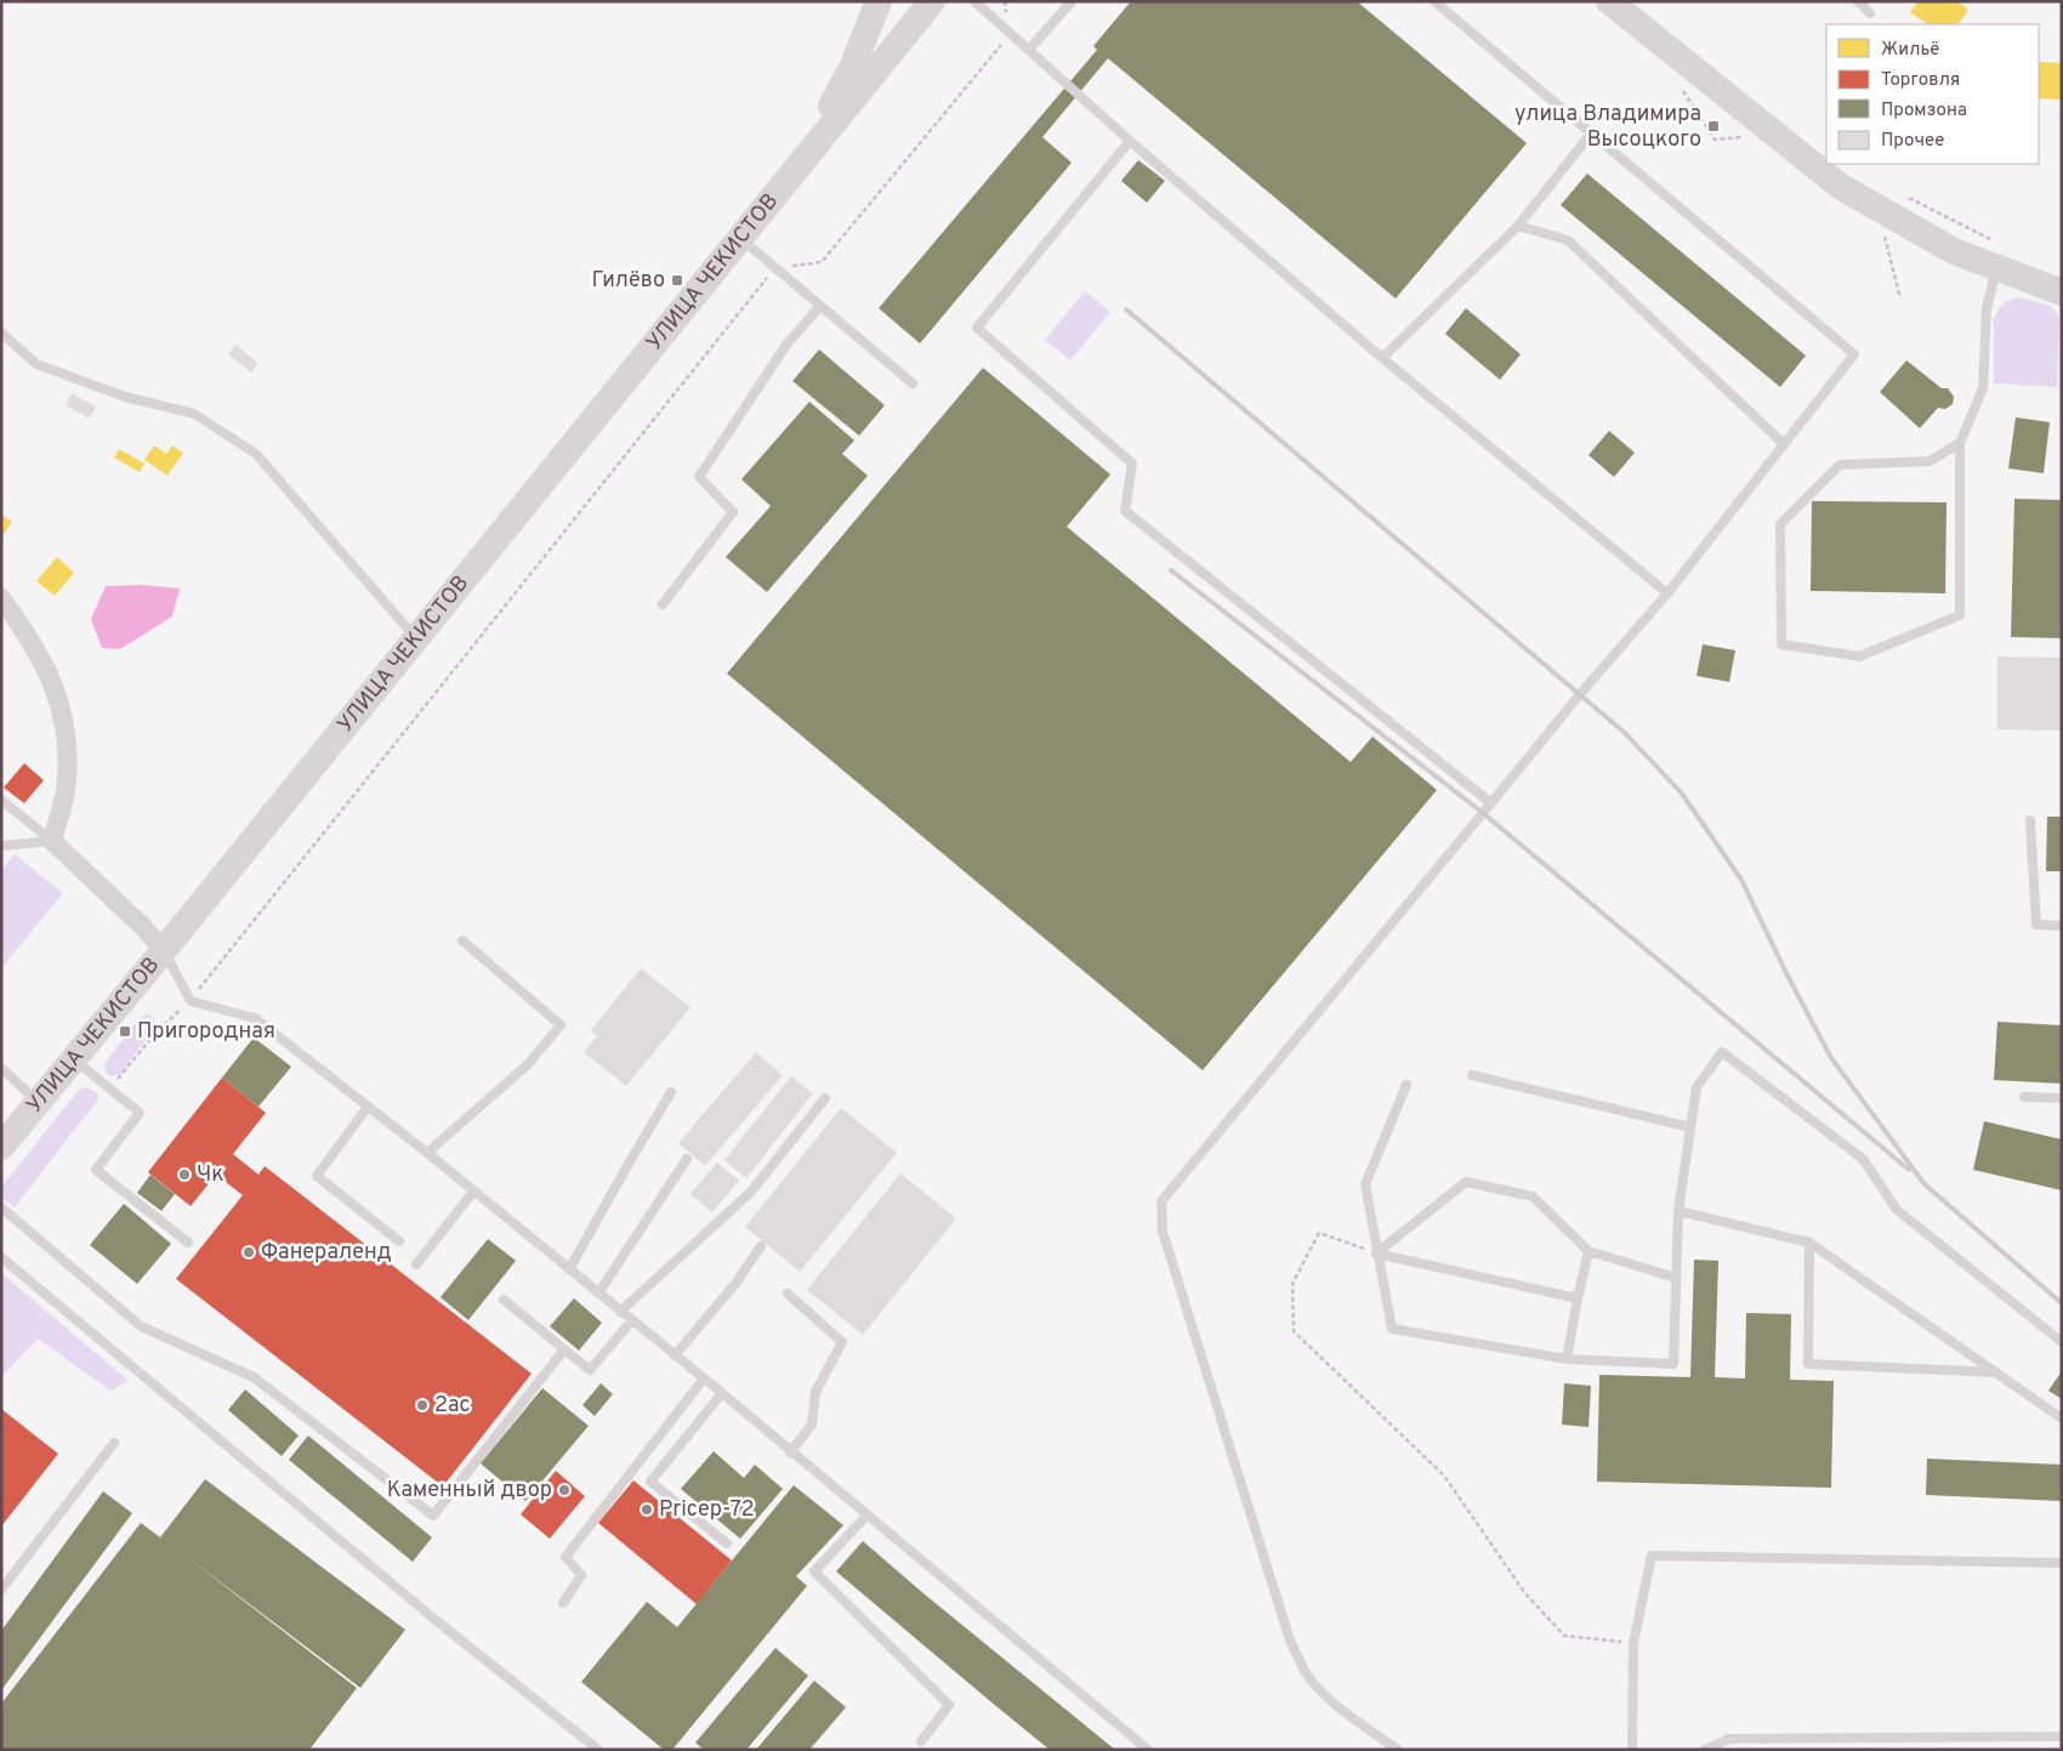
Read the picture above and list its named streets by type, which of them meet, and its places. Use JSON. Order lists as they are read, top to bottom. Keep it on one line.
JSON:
{"streets":{"main road":["УЛИЦА ЧЕКИСТОВ"]},"places":{"transit":["улица Владимира Высоцкого","Гилёво","Пригородная"],"other":["Чк","Фанераленд","2ас","Каменный двор","Pricep-72"]},"legend":["Жильё","Торговля","Промзона","Прочее"]}
